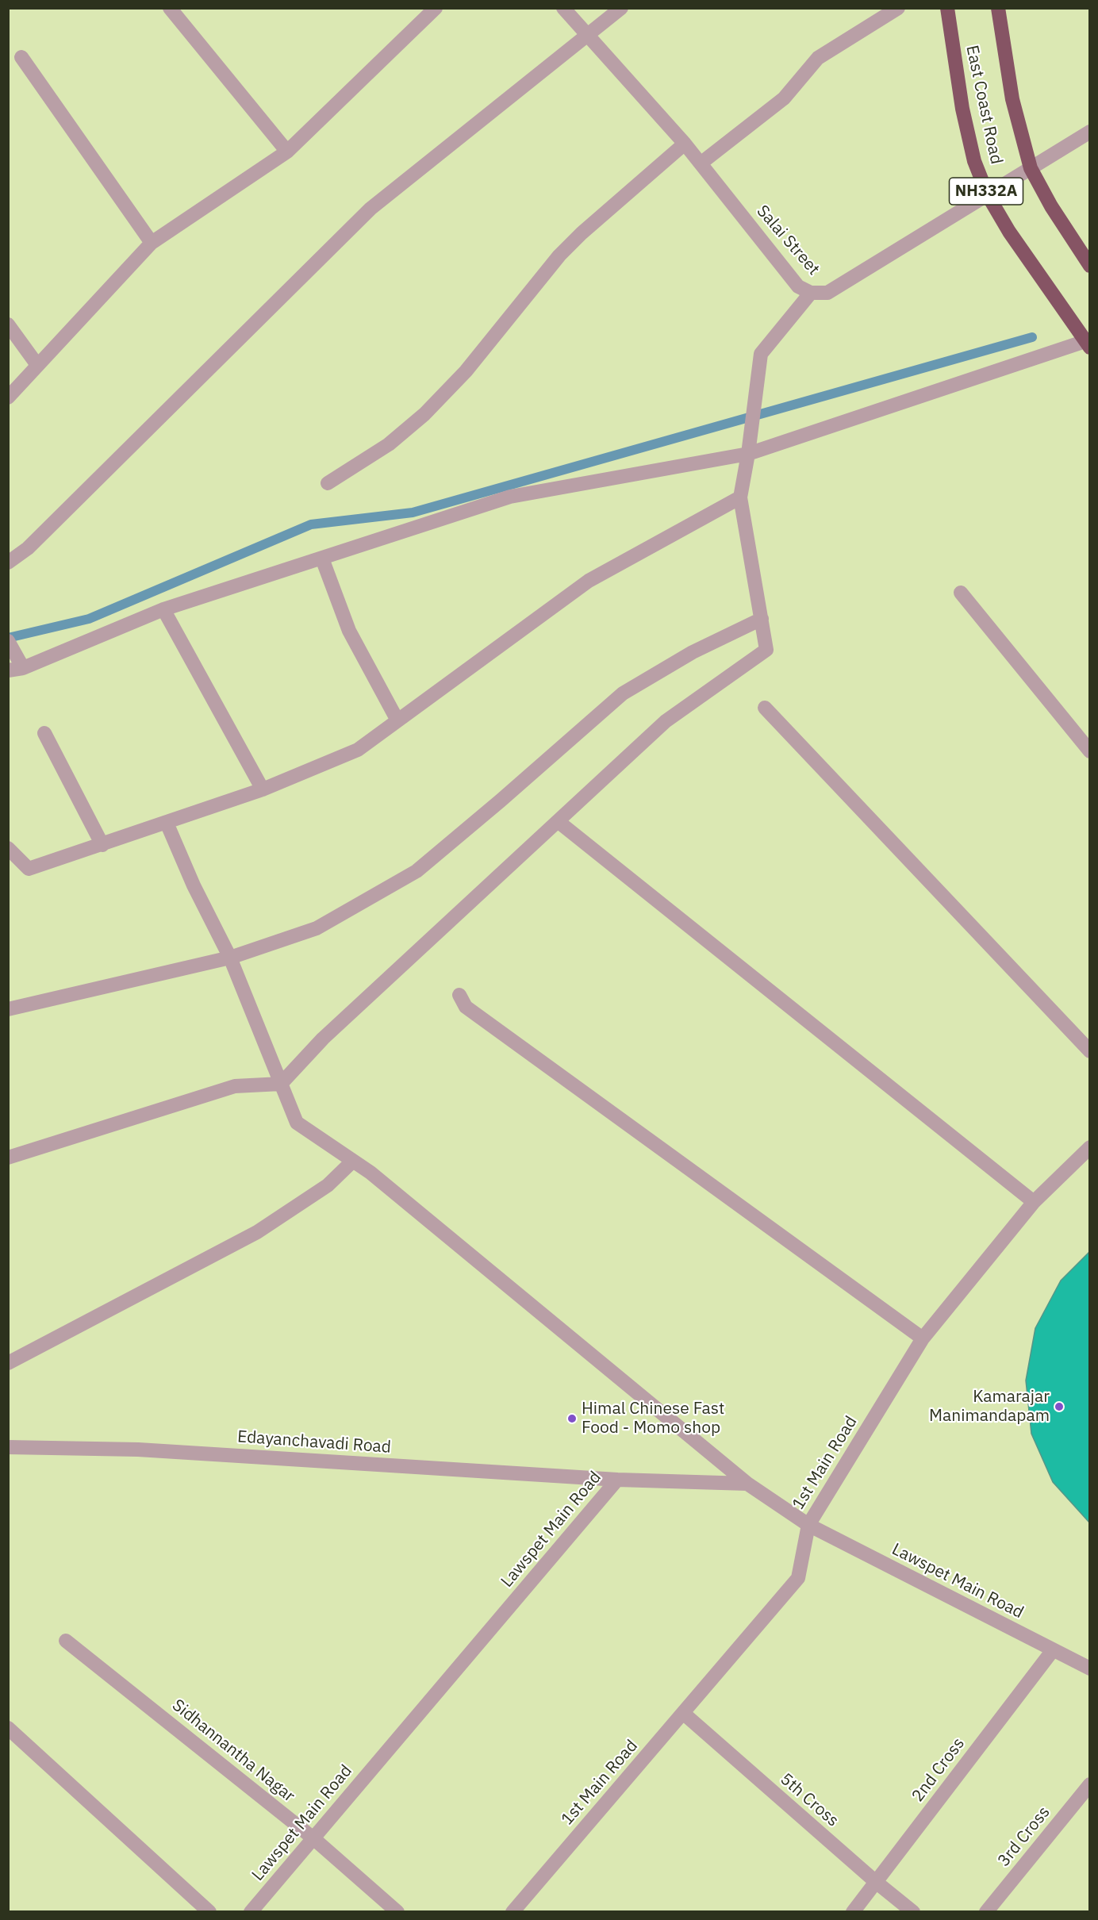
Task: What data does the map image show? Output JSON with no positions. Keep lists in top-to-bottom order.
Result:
{
  "streets": {
    "highway": ["East Coast Road", "NH332A"],
    "street": [
      "Salai Street",
      "Edayanchavadi Road",
      "1st Main Road",
      "Lawspet Main Road",
      "Sidhannantha Nagar",
      "2nd Cross",
      "5th Cross",
      "3rd Cross"
    ]
  },
  "crossings": [
    ["East Coast Road", "Salai Street"],
    ["Edayanchavadi Road", "Lawspet Main Road"],
    ["1st Main Road", "Lawspet Main Road"],
    ["1st Main Road", "5th Cross"],
    ["Lawspet Main Road", "Sidhannantha Nagar"],
    ["Lawspet Main Road", "2nd Cross"],
    ["2nd Cross", "5th Cross"]
  ],
  "places": ["Kamarajar Manimandapam", "Himal Chinese Fast Food - Momo shop"]
}
